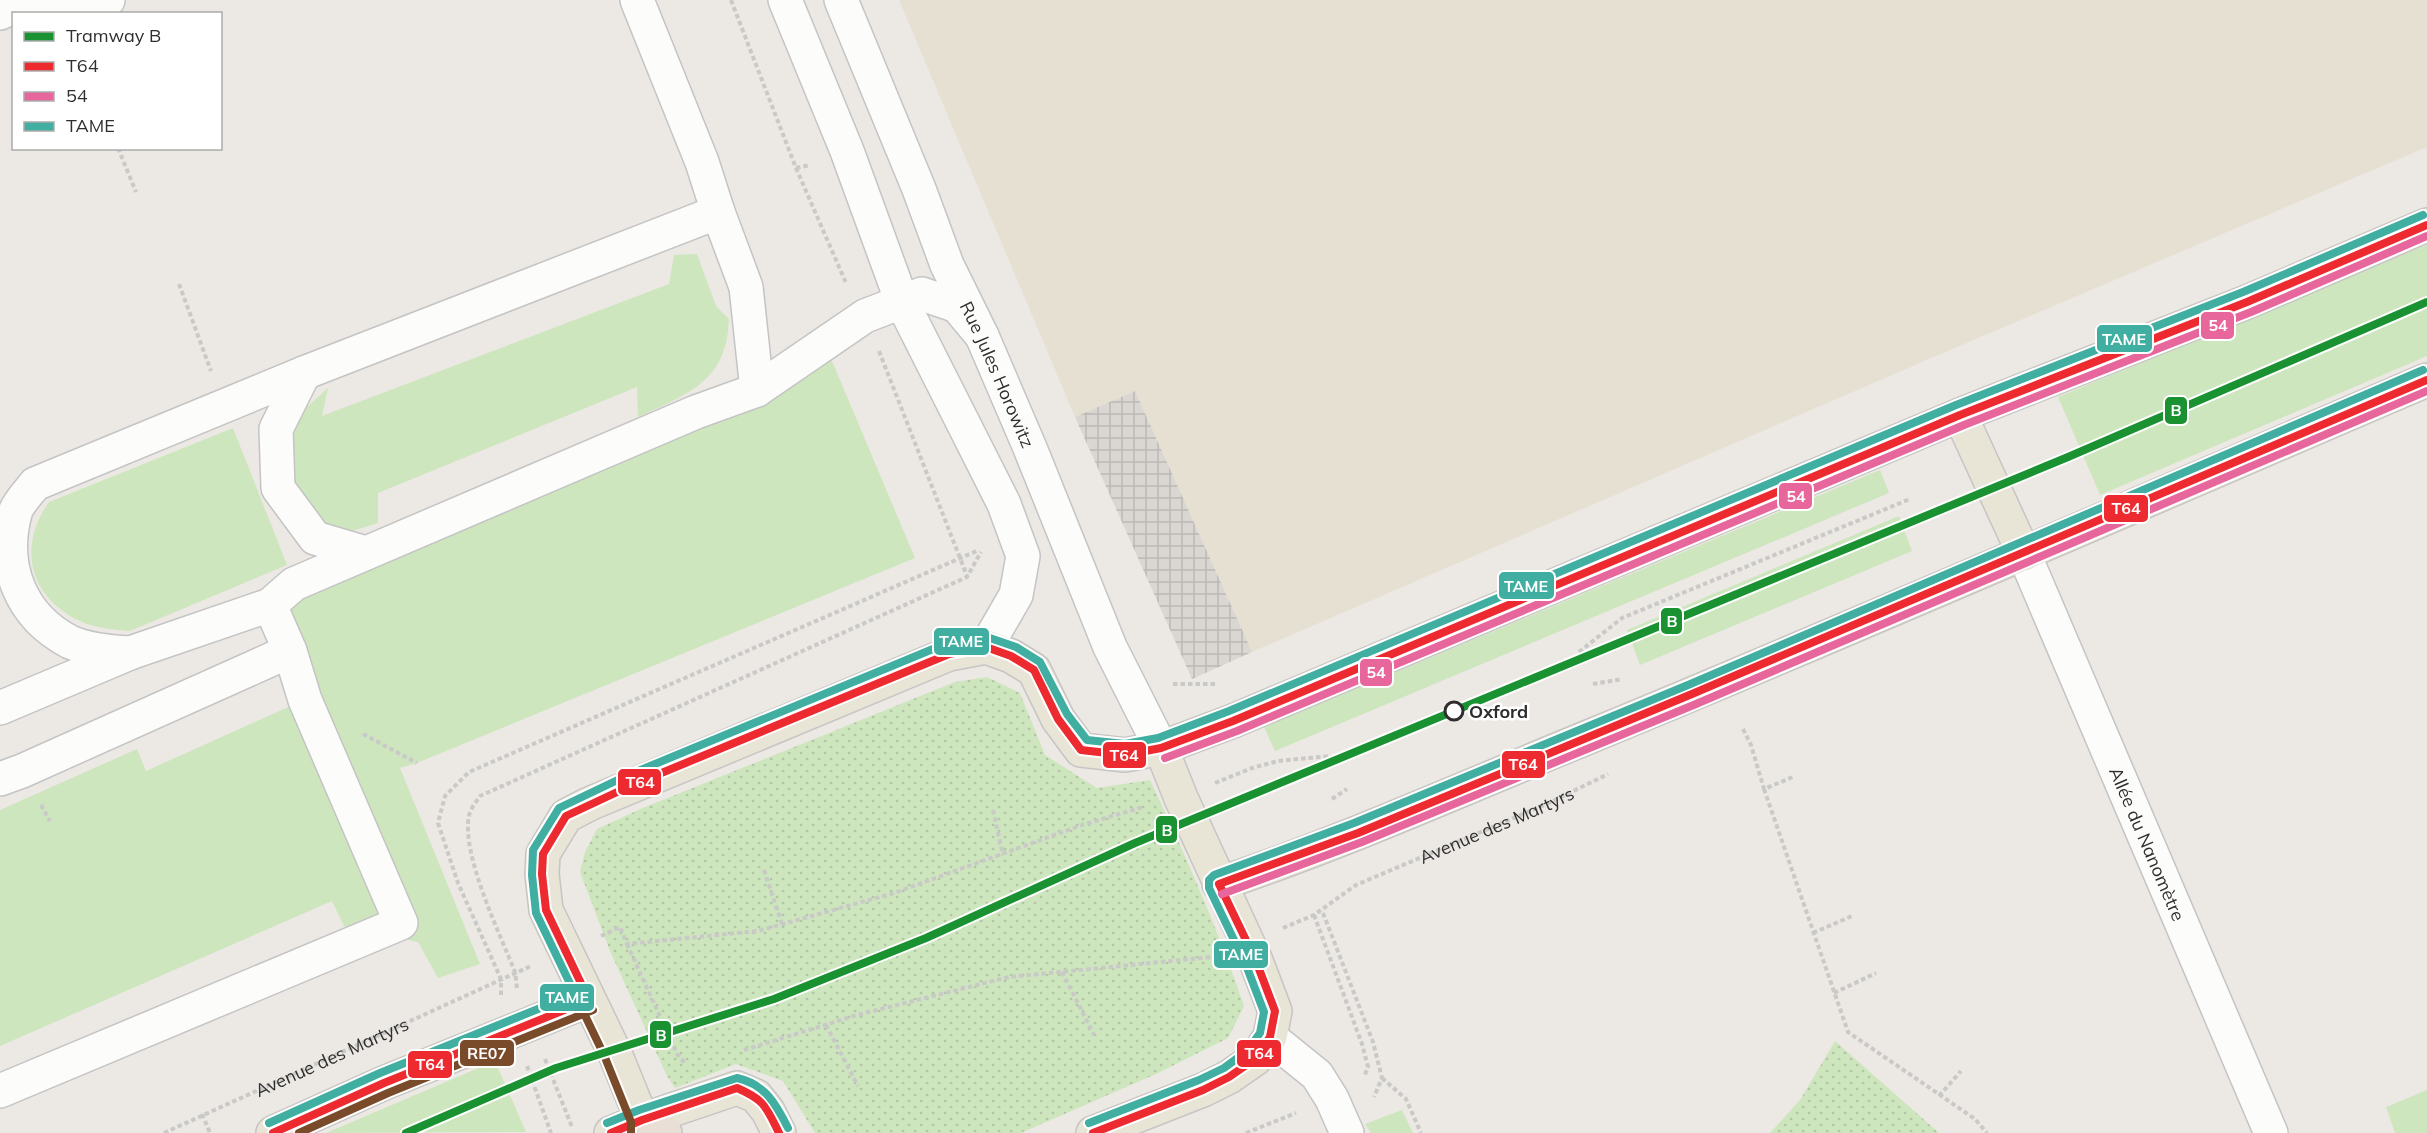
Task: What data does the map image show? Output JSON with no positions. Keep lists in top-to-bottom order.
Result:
{
  "streets": {
    "street": ["Rue Jules Horowitz", "Allée du Nanomètre"],
    "path": ["Avenue des Martyrs"]
  },
  "places": ["Oxford"],
  "lines": [
    "transit line TAME",
    "transit line T64",
    "transit line 54",
    "tram line B",
    "transit line RE07"
  ],
  "legend": [
    "Tramway B",
    "T64",
    "54",
    "TAME"
  ]
}
